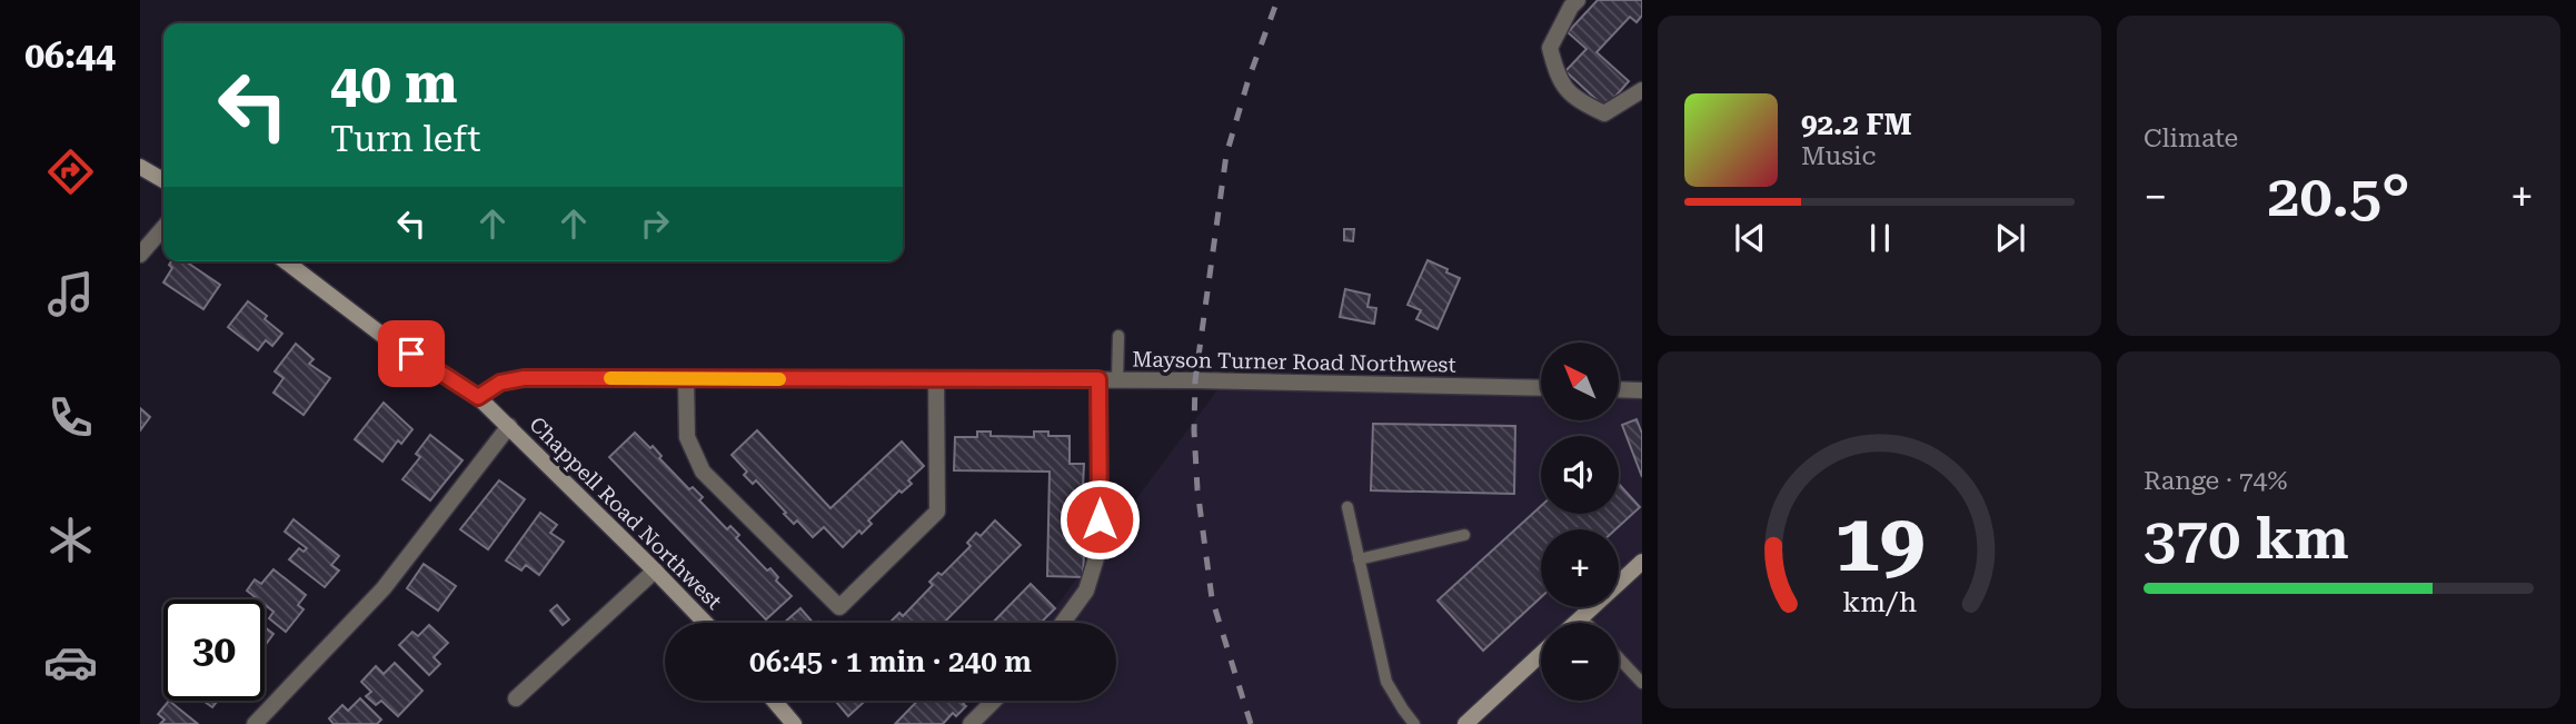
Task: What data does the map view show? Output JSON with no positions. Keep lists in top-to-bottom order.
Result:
{
  "streets": {
    "street": ["Mayson Turner Road Northwest", "Chappell Road Northwest"]
  },
  "crossings": [
    ["Mayson Turner Road Northwest", "Chappell Road Northwest"]
  ],
  "north": "top left",
  "page": {
    "tabs": "06:44",
    "tile": [
      "Climate",
      ["Range · 74%", "370 km"]
    ],
    "turn": ["40 m", "Turn left"],
    "song": ["92.2 FM", "Music"],
    "heat": ["−", "20.5°", "+"],
    "map_buttons": ["+", "−"],
    "limit": "30",
    "trip": "06:45 · 1 min · 240 m",
    "gauge": ["19", "km/h"]
  }
}
